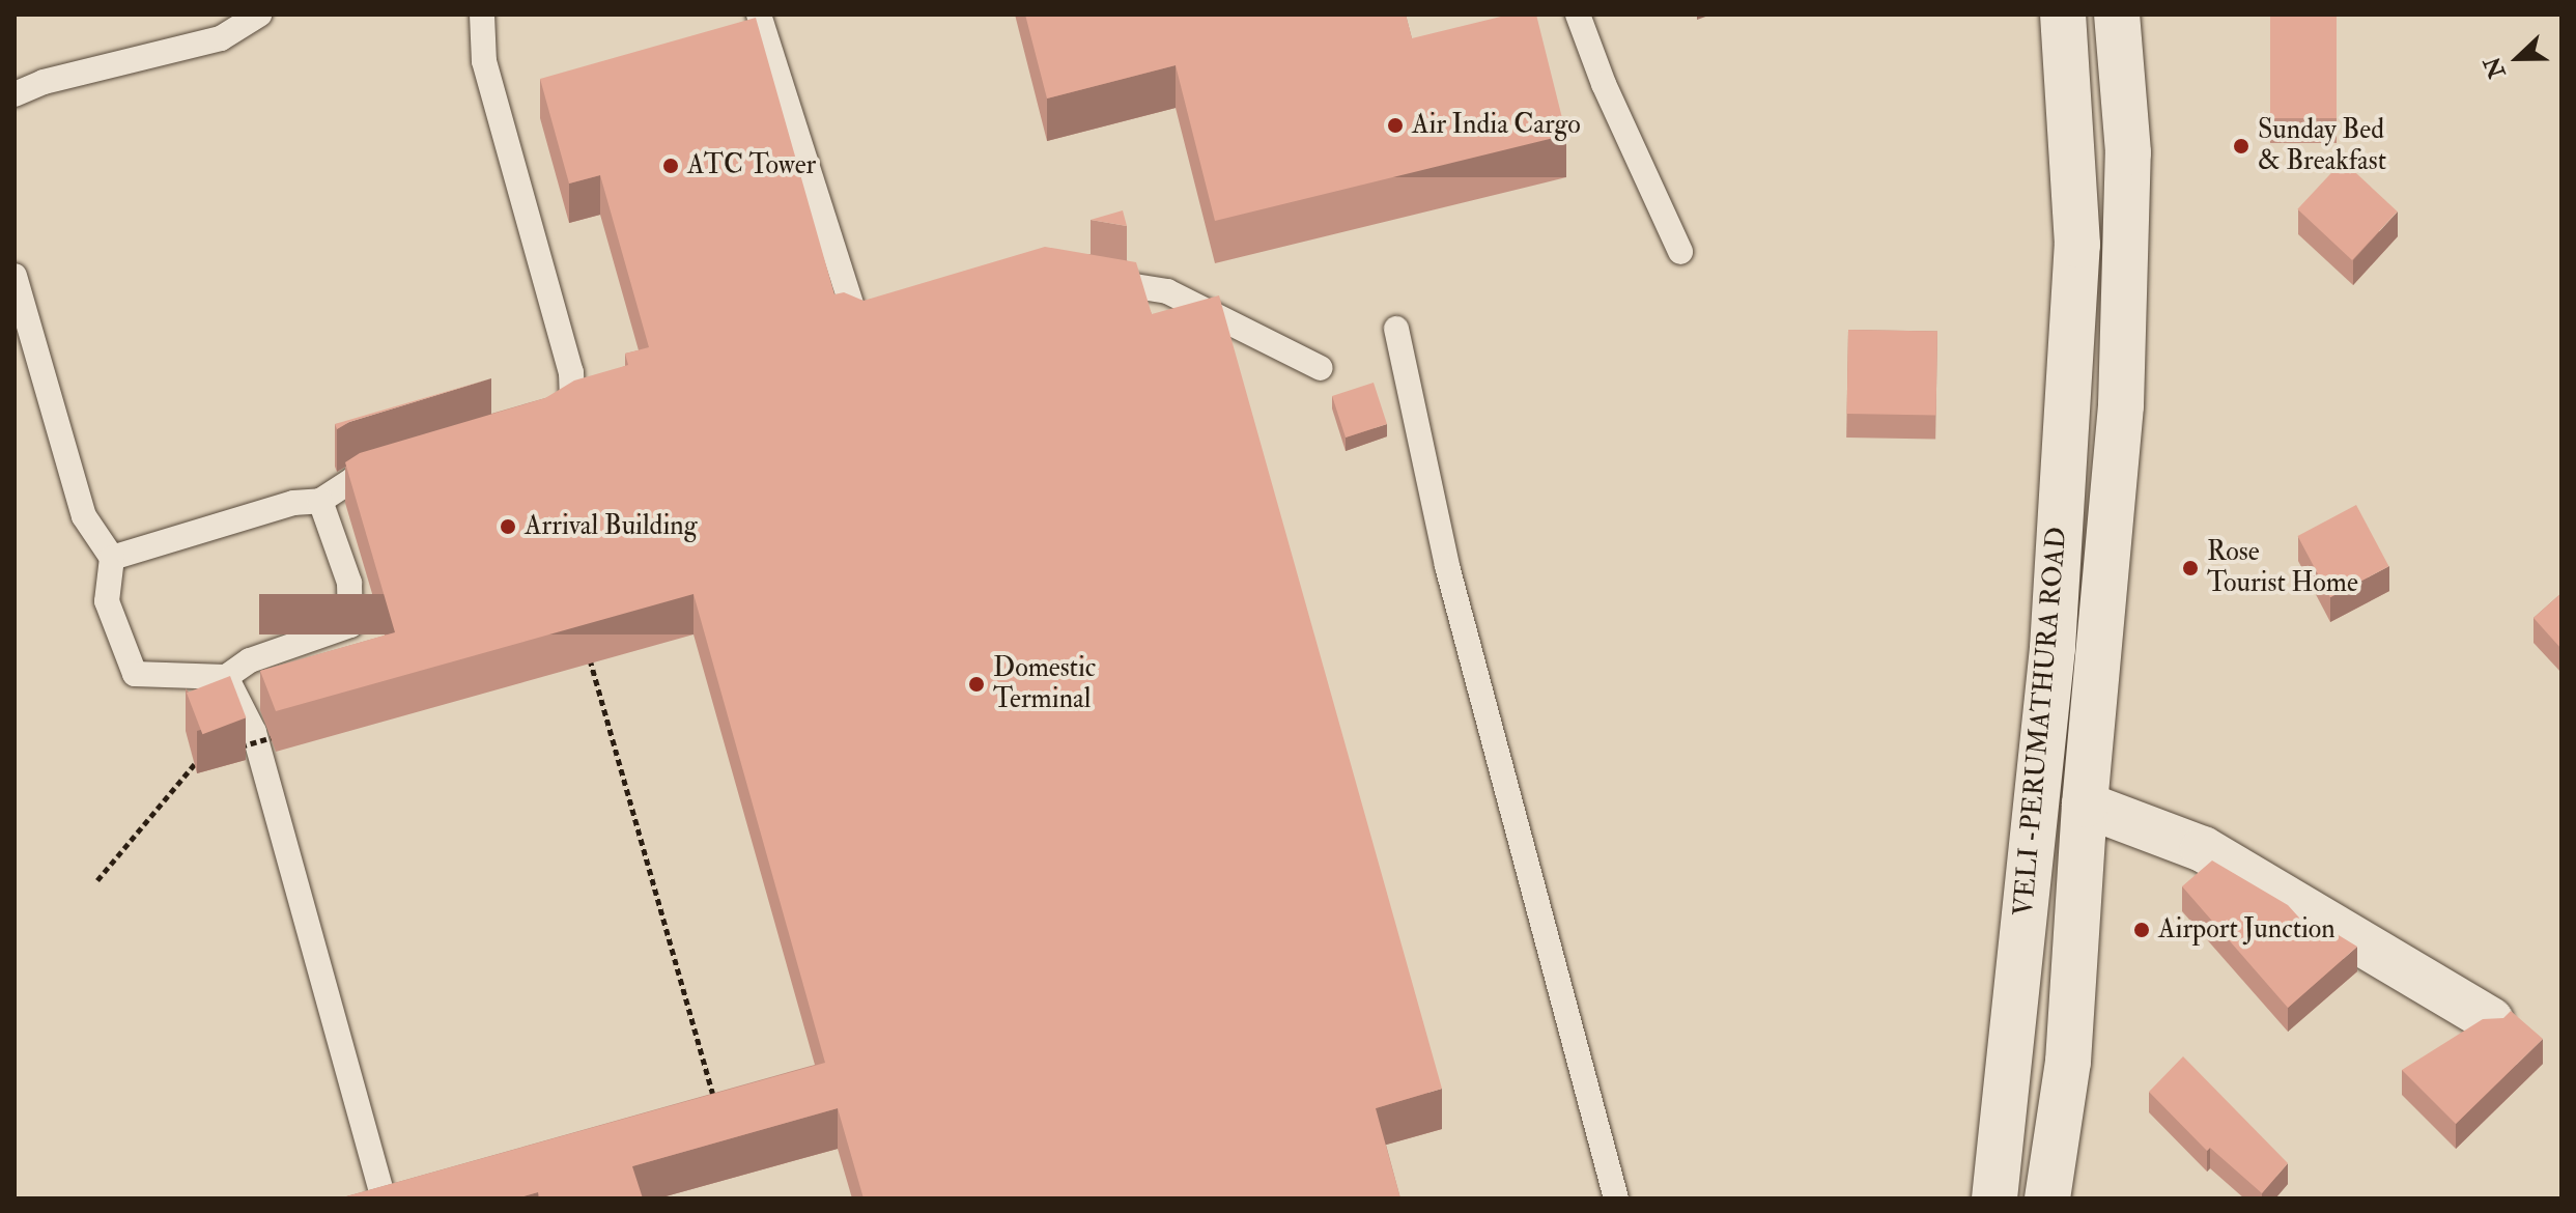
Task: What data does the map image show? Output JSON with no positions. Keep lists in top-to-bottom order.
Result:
{
  "streets": {
    "main road": ["VELI -PERUMATHURA ROAD"]
  },
  "places": [
    "Air India Cargo",
    "Sunday Bed & Breakfast",
    "ATC Tower",
    "Arrival Building",
    "Rose Tourist Home",
    "Domestic Terminal",
    "Airport Junction"
  ],
  "north": "left"
}
